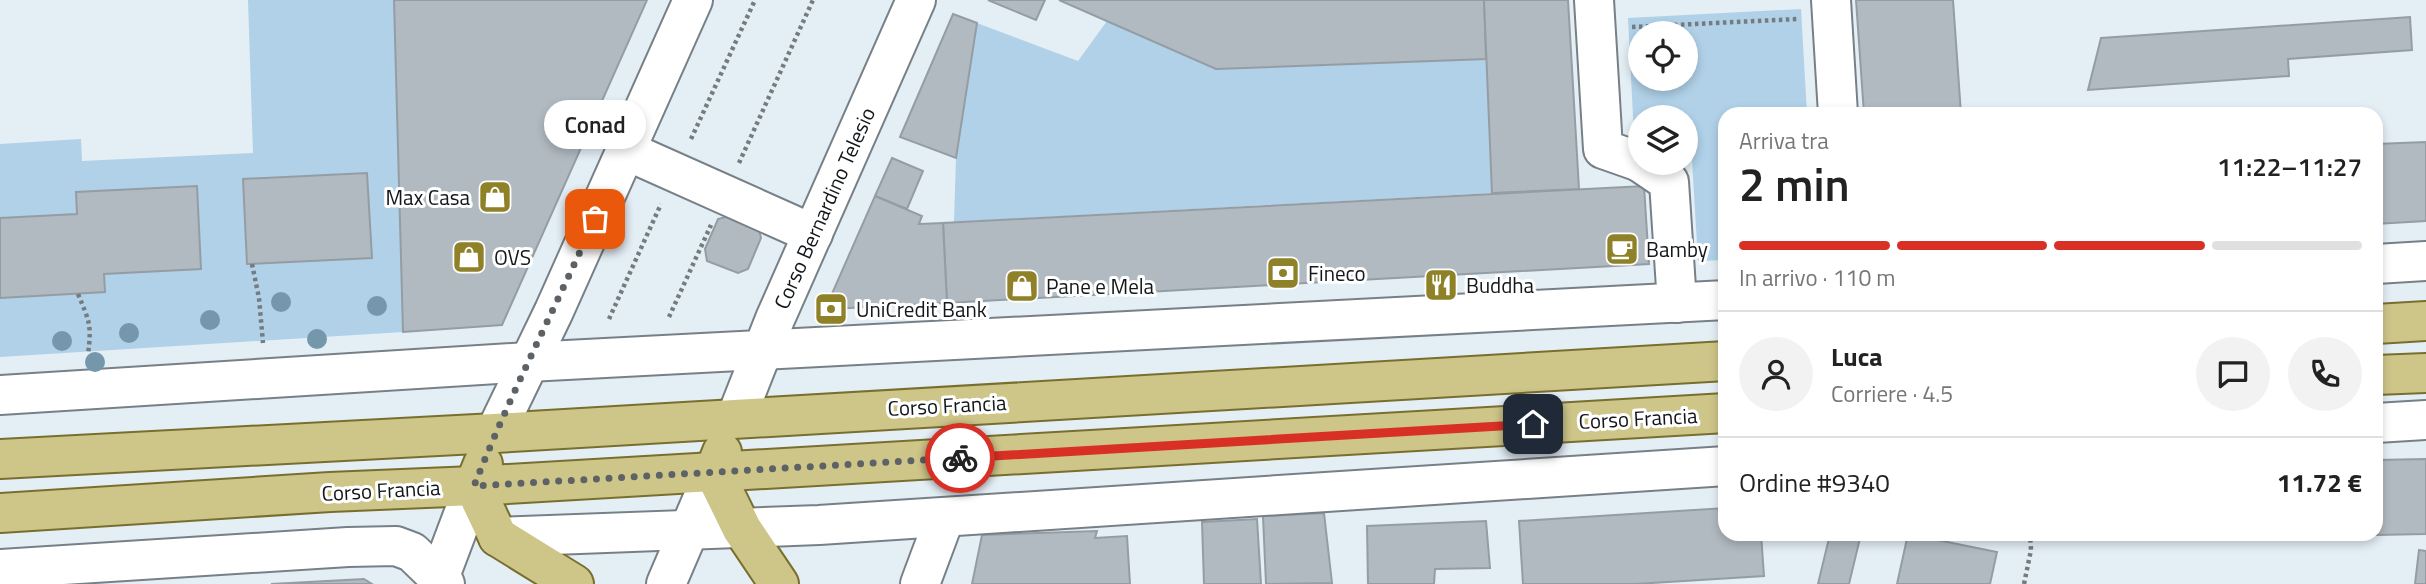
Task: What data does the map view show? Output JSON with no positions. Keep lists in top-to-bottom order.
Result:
{
  "streets": {
    "main road": ["Corso Francia"],
    "street": ["Corso Bernardino Telesio"]
  },
  "crossings": [
    ["Corso Bernardino Telesio", "Corso Francia"]
  ],
  "places": {
    "shop": ["Max Casa", "OVS", "Pane e Mela"],
    "other": ["Conad"],
    "cafe": ["Bamby"],
    "bank": ["Fineco", "UniCredit Bank"],
    "restaurant": ["Buddha"]
  },
  "page": {
    "bubble": "Conad",
    "heading": ["2 min", "Arriva tra", "11:22–11:27"],
    "panel": [
      "Luca",
      "Corriere · 4.5",
      "Ordine #9340",
      "11.72 €"
    ],
    "bar": "In arrivo · 110 m"
  }
}
